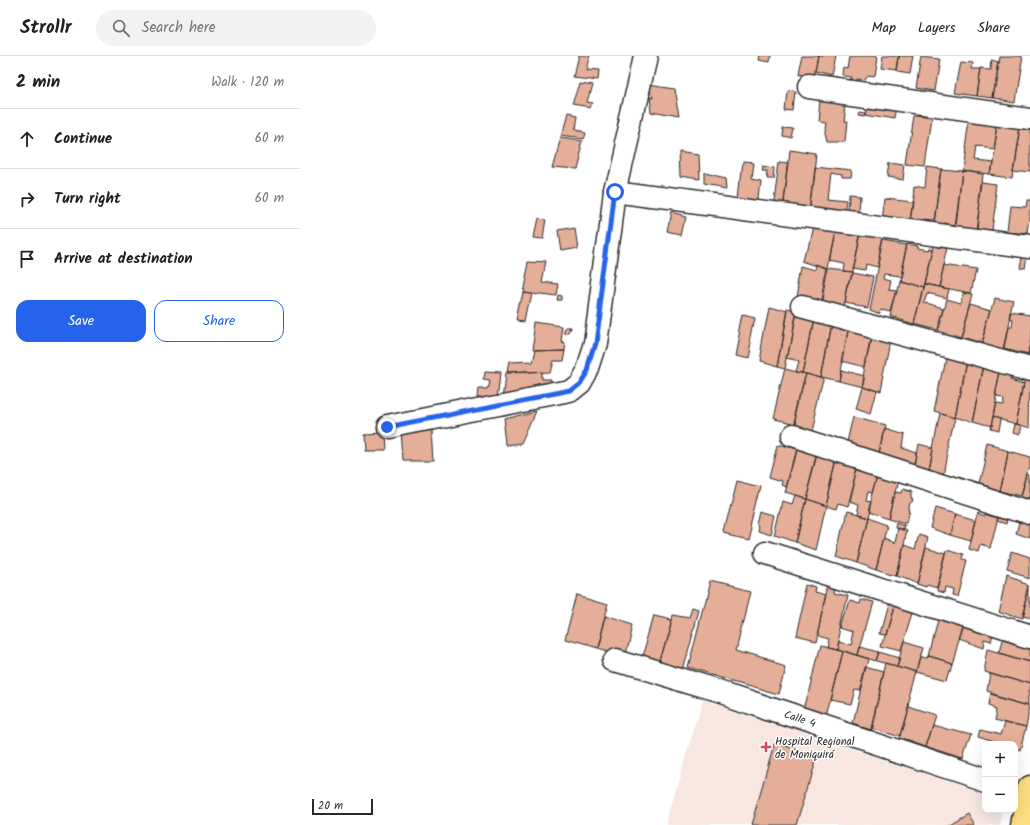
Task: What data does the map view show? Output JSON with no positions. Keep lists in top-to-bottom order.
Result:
{
  "streets": {
    "street": ["Calle 4"]
  },
  "places": {
    "health": ["Hospital Regional de Moniquirá"]
  },
  "scale_bar": "20 m",
  "page": {
    "header": "Strollr",
    "search": "Search here",
    "nav": ["Map", "Layers", "Share"],
    "heading": ["2 min", "Walk · 120 m"],
    "list": [
      ["Continue", "60 m"],
      ["Turn right", "60 m"],
      "Arrive at destination"
    ],
    "buttons": ["Save", "Share"],
    "map_buttons": ["+", "−"],
    "scale": "20 m"
  }
}
